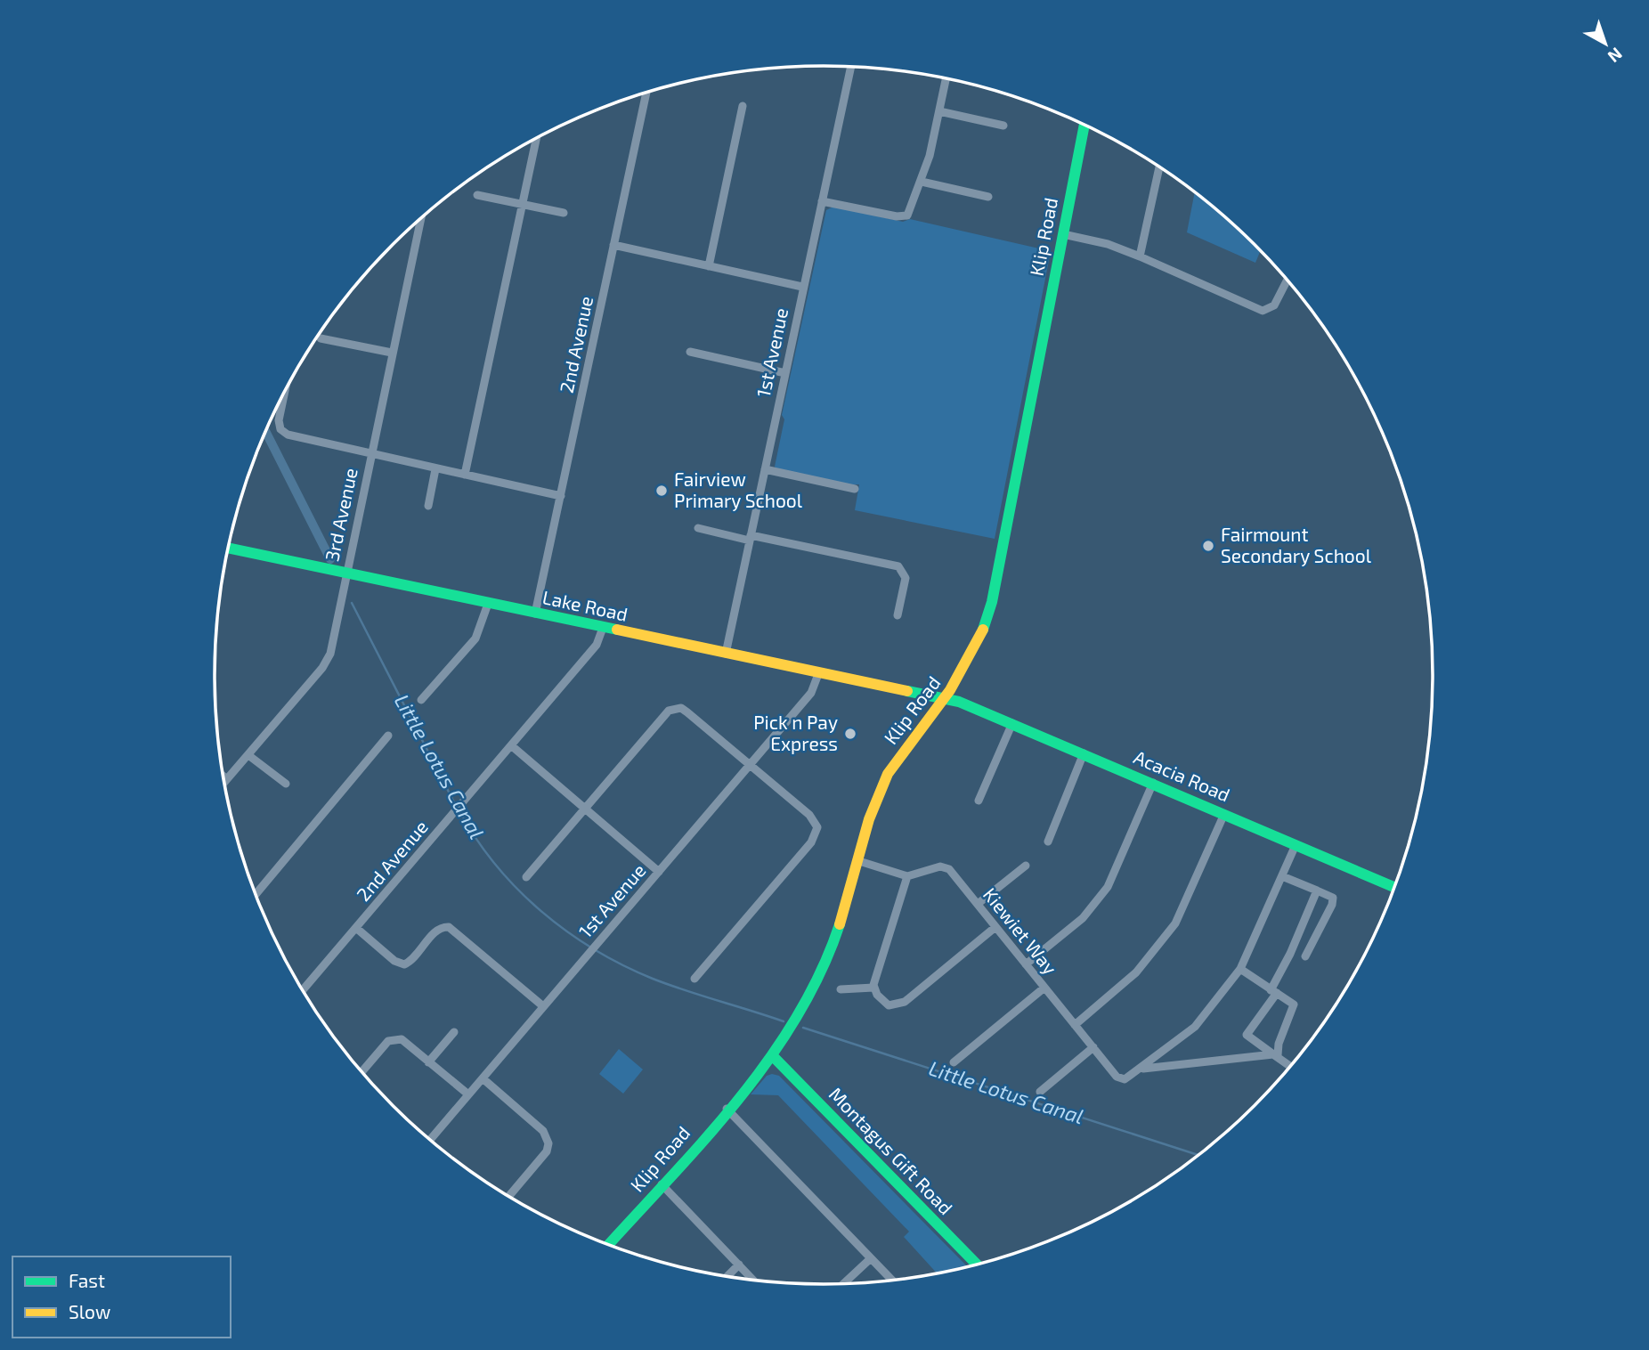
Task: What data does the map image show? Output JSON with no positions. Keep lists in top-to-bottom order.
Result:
{
  "streets": {
    "street": [
      "Klip Road",
      "2nd Avenue",
      "1st Avenue",
      "3rd Avenue",
      "Lake Road",
      "Acacia Road",
      "Kiewiet Way",
      "Montagus Gift Road"
    ]
  },
  "crossings": [
    ["Klip Road", "Lake Road"],
    ["Klip Road", "Acacia Road"],
    ["Klip Road", "Montagus Gift Road"],
    ["2nd Avenue", "Lake Road"],
    ["1st Avenue", "Lake Road"],
    ["3rd Avenue", "Lake Road"],
    ["Lake Road", "Acacia Road"]
  ],
  "water": ["Little Lotus Canal"],
  "places": ["Fairview Primary School", "Fairmount Secondary School", "Pick n Pay Express"],
  "legend": ["Fast", "Slow"],
  "north": "bottom right"
}
